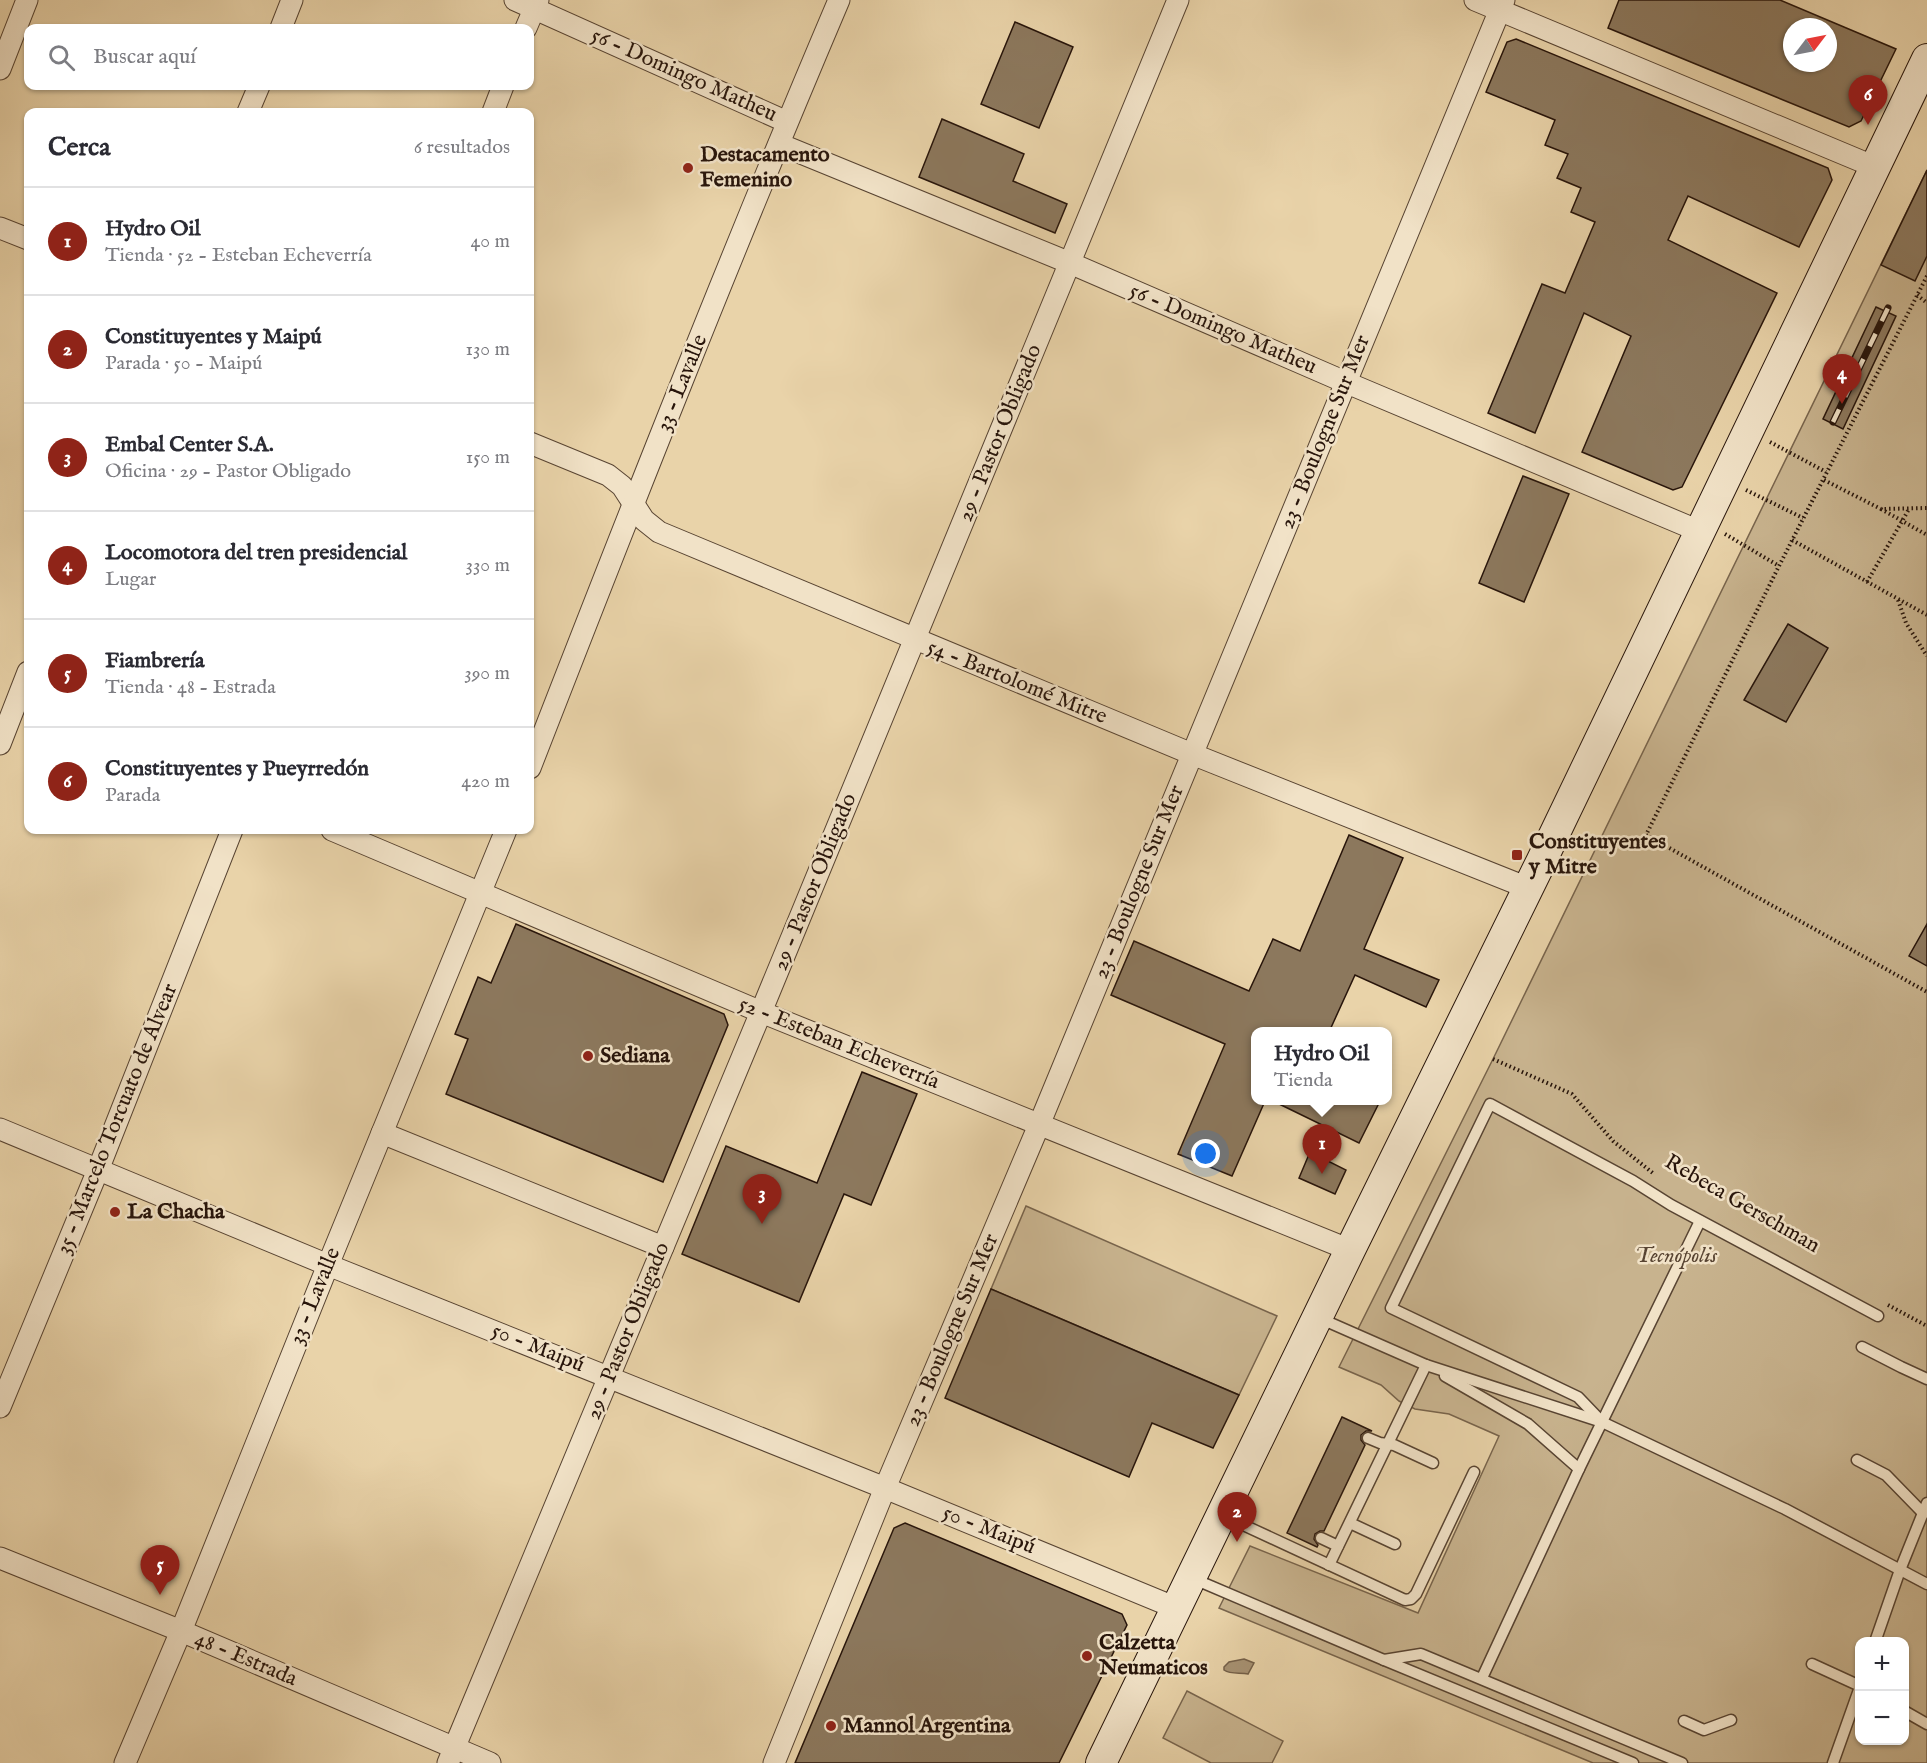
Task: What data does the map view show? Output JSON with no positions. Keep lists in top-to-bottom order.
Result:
{
  "streets": {
    "street": [
      "56 - Domingo Matheu",
      "33 - Lavalle",
      "23 - Boulogne Sur Mer",
      "29 - Pastor Obligado",
      "54 - Bartolomé Mitre",
      "52 - Esteban Echeverría",
      "35 - Marcelo Torcuato de Alvear",
      "50 - Maipú",
      "48 - Estrada"
    ],
    "path": ["Rebeca Gerschman"]
  },
  "crossings": [
    ["56 - Domingo Matheu", "33 - Lavalle"],
    ["56 - Domingo Matheu", "23 - Boulogne Sur Mer"],
    ["56 - Domingo Matheu", "29 - Pastor Obligado"],
    ["33 - Lavalle", "54 - Bartolomé Mitre"],
    ["33 - Lavalle", "52 - Esteban Echeverría"],
    ["33 - Lavalle", "50 - Maipú"],
    ["33 - Lavalle", "48 - Estrada"],
    ["23 - Boulogne Sur Mer", "54 - Bartolomé Mitre"],
    ["23 - Boulogne Sur Mer", "52 - Esteban Echeverría"],
    ["23 - Boulogne Sur Mer", "50 - Maipú"],
    ["29 - Pastor Obligado", "54 - Bartolomé Mitre"],
    ["29 - Pastor Obligado", "52 - Esteban Echeverría"],
    ["29 - Pastor Obligado", "50 - Maipú"],
    ["29 - Pastor Obligado", "48 - Estrada"],
    ["35 - Marcelo Torcuato de Alvear", "50 - Maipú"]
  ],
  "parks": ["Tecnópolis"],
  "places": {
    "other": [
      "Destacamento Femenino",
      "Sediana",
      "La Chacha",
      "Calzetta Neumaticos",
      "Mannol Argentina"
    ],
    "transit": ["Constituyentes y Mitre"]
  },
  "north": "top right",
  "page": {
    "search": "Buscar aquí",
    "pins": [
      "6",
      "4",
      "1",
      "3",
      "2",
      "5"
    ],
    "heading": ["Cerca", "6 resultados"],
    "list": [
      {
        "mark": "1",
        "name": "Hydro Oil",
        "note": "Tienda · 52 - Esteban Echeverría",
        "value": "40 m"
      },
      {
        "mark": "2",
        "name": "Constituyentes y Maipú",
        "note": "Parada · 50 - Maipú",
        "value": "130 m"
      },
      {
        "mark": "3",
        "name": "Embal Center S.A.",
        "note": "Oficina · 29 - Pastor Obligado",
        "value": "150 m"
      },
      {
        "mark": "4",
        "name": "Locomotora del tren presidencial",
        "note": "Lugar",
        "value": "330 m"
      },
      {
        "mark": "5",
        "name": "Fiambrería",
        "note": "Tienda · 48 - Estrada",
        "value": "390 m"
      },
      {
        "mark": "6",
        "name": "Constituyentes y Pueyrredón",
        "note": "Parada",
        "value": "420 m"
      }
    ],
    "popup": ["Hydro Oil", "Tienda"],
    "map_buttons": ["+", "−"]
  }
}
